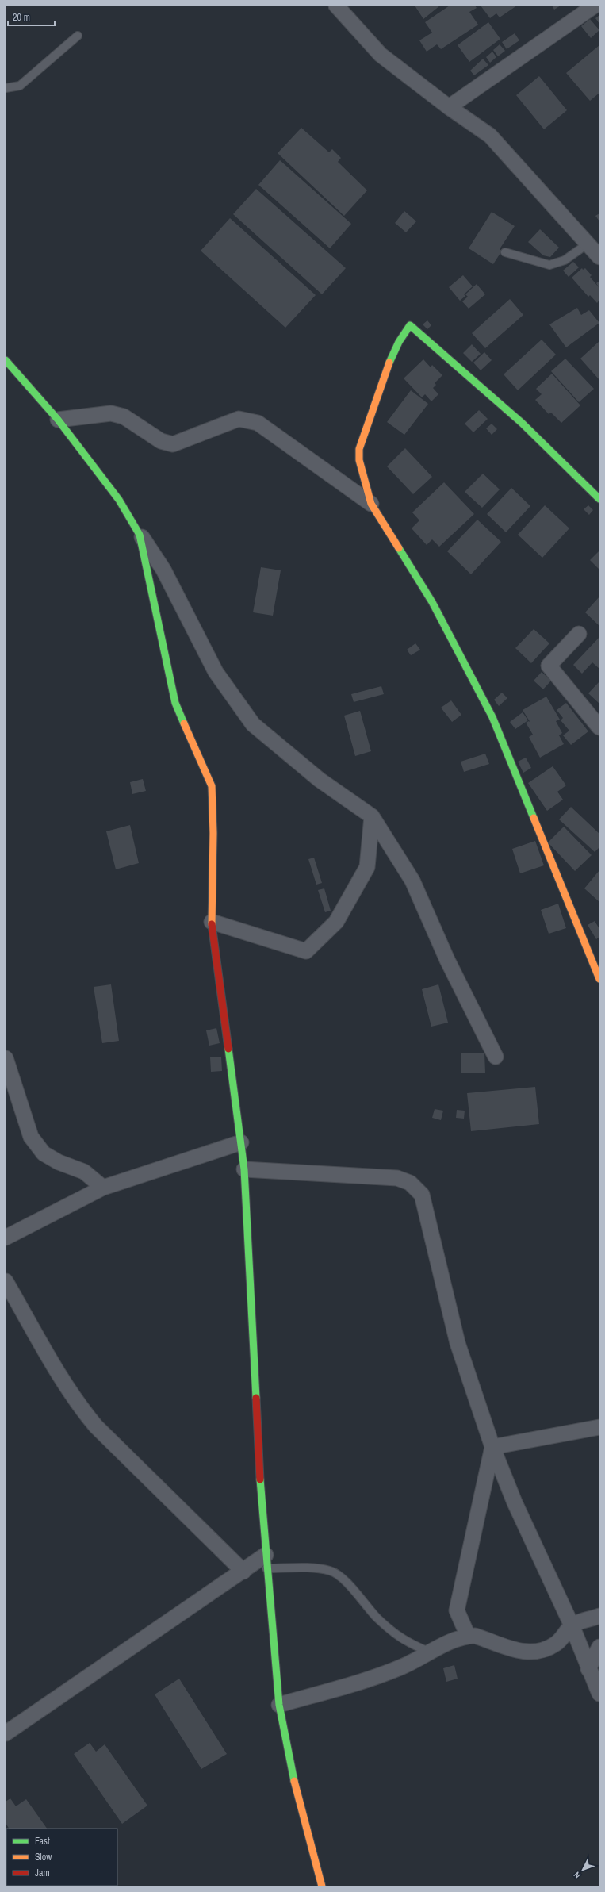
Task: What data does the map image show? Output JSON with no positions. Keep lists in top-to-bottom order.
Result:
{
  "legend": ["Fast", "Slow", "Jam"],
  "scale_bar": "20 m",
  "north": "bottom left"
}
